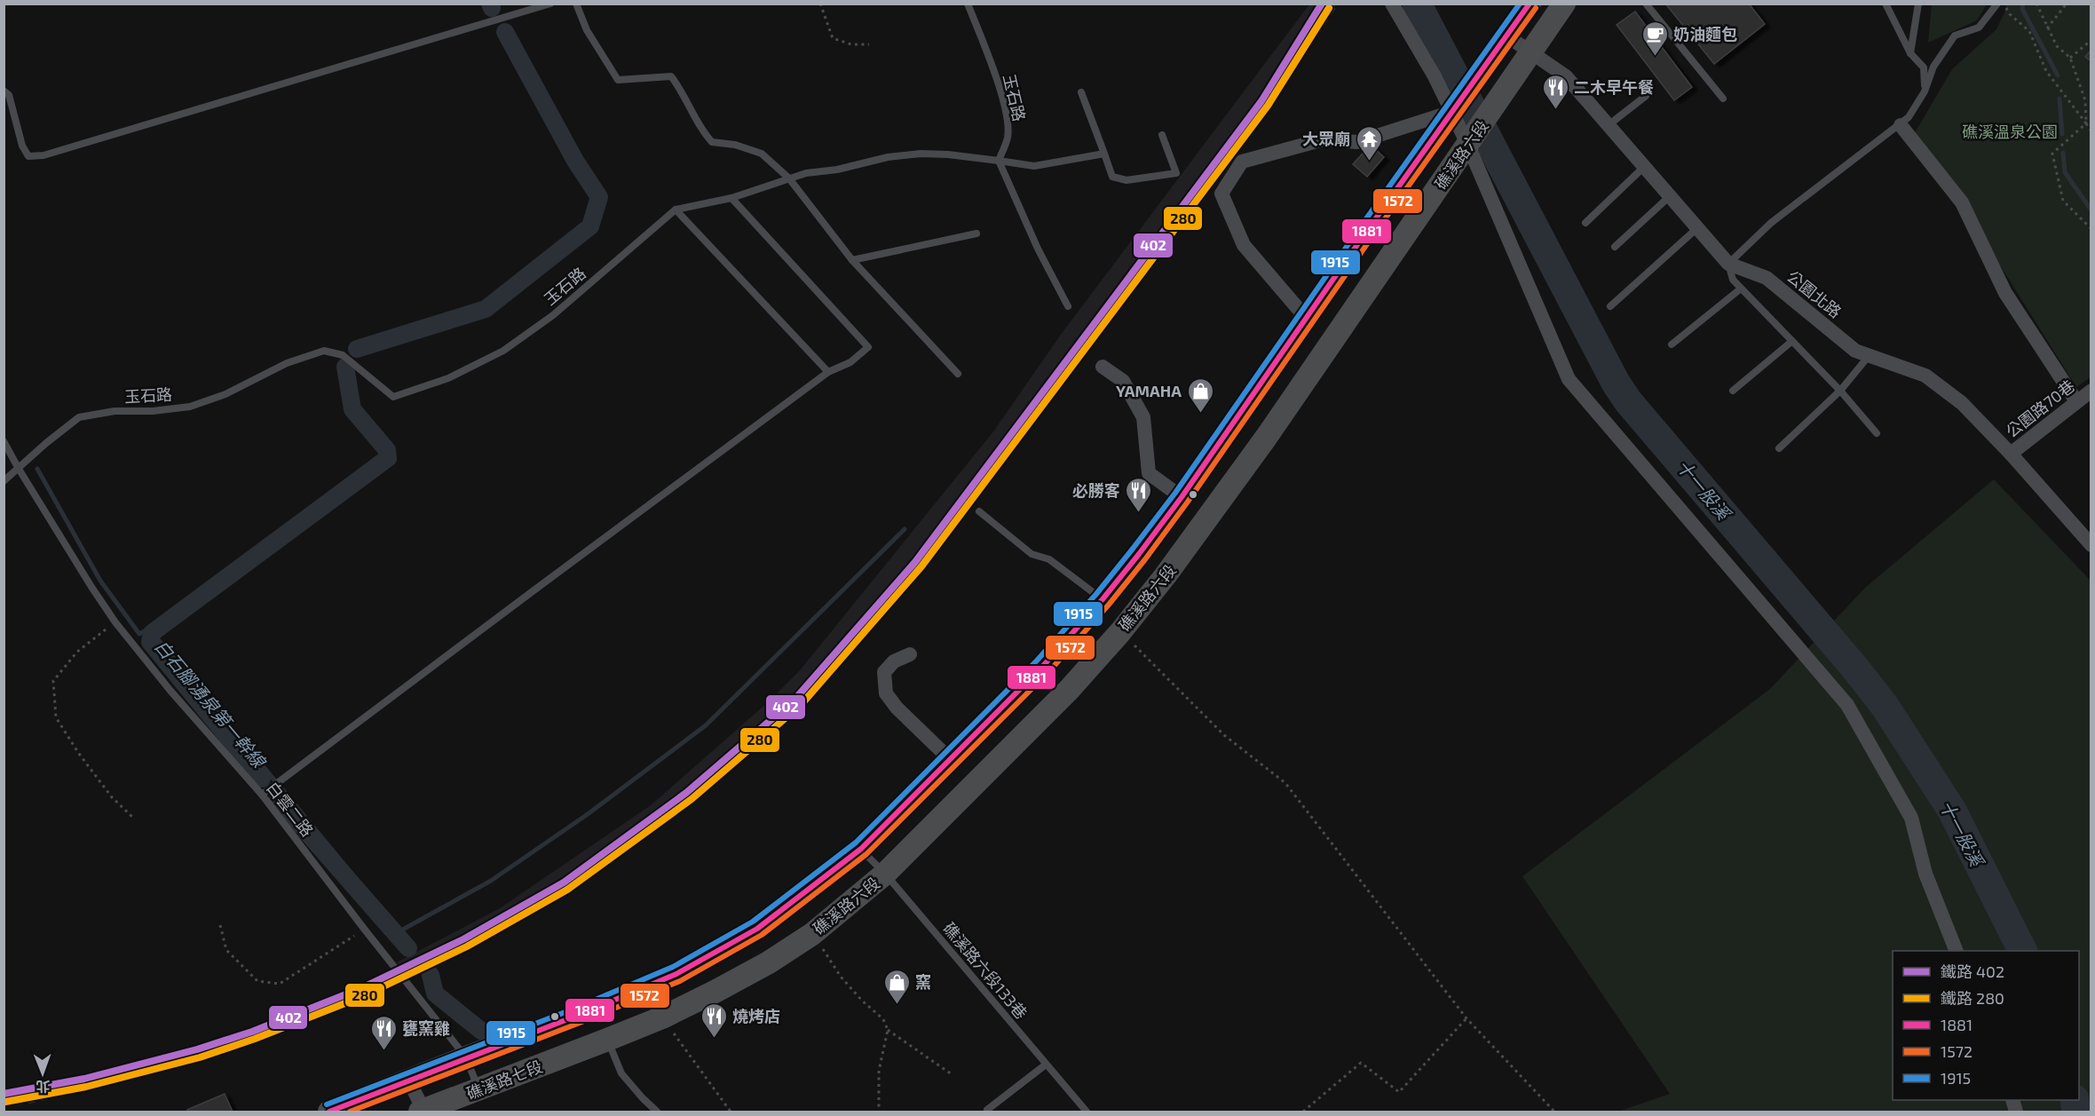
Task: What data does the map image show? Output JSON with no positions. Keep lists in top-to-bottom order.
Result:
{
  "streets": {
    "main road": ["礁溪路六段", "礁溪路七段"],
    "street": ["公園北路", "公園路70巷"],
    "lane": ["玉石路", "白雲二路", "礁溪路六段133巷"]
  },
  "crossings": [
    ["玉石路", "白雲二路"],
    ["礁溪路六段", "公園北路"],
    ["礁溪路六段", "白雲二路"],
    ["礁溪路六段", "礁溪路六段133巷"],
    ["礁溪路六段", "礁溪路七段"],
    ["公園北路", "公園路70巷"],
    ["白雲二路", "礁溪路七段"]
  ],
  "water": ["十一股溪", "白石腳湧泉第一幹線"],
  "parks": ["礁溪溫泉公園"],
  "places": {
    "cafe": ["奶油麵包"],
    "restaurant": [
      "二木早午餐",
      "必勝客",
      "燒烤店",
      "甕窯雞"
    ],
    "temple": ["大眾廟"],
    "shop": ["YAMAHA", "窯"]
  },
  "lines": [
    "rail line 402",
    "transit line 1881",
    "transit line 1915",
    "rail line 280",
    "transit line 1572"
  ],
  "legend": [
    "鐵路 402",
    "鐵路 280",
    "1881",
    "1572",
    "1915"
  ],
  "north": "bottom"
}
